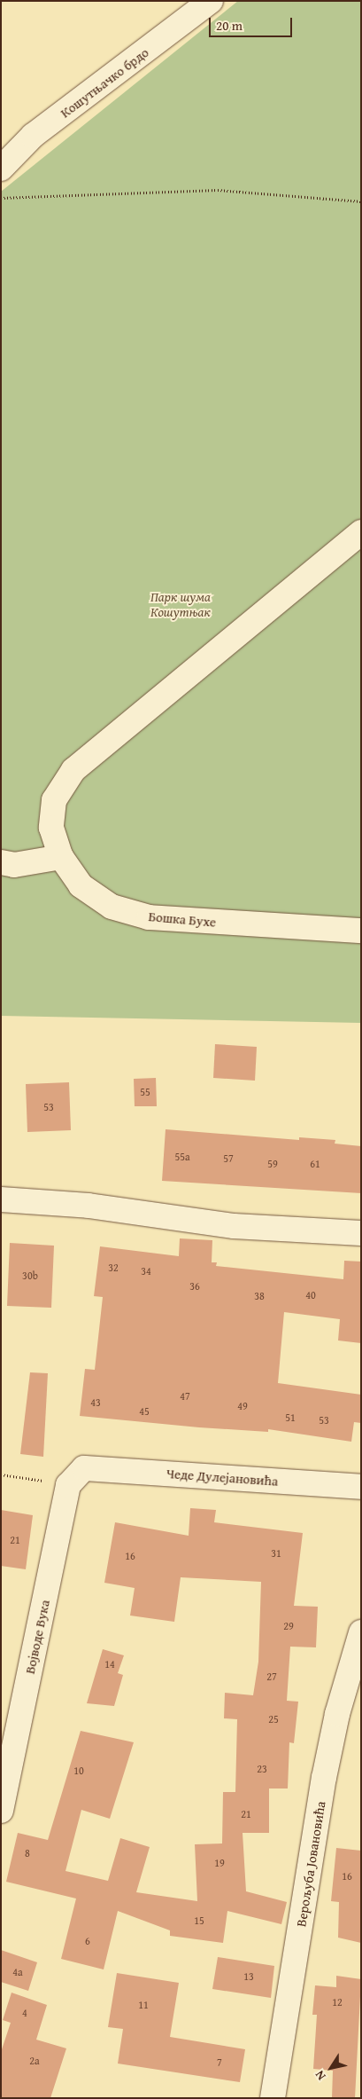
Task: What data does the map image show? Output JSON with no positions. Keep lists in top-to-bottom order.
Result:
{
  "streets": {
    "street": [
      "Кошутњачко брдо",
      "Бошка Бухе",
      "Чеде Дулејановића",
      "Војводе Вука",
      "Верољуба Јовановића"
    ]
  },
  "crossings": [
    ["Чеде Дулејановића", "Војводе Вука"]
  ],
  "parks": ["Парк шума Кошутњак"],
  "house_numbers": [
    "55",
    "53",
    "55a",
    "57",
    "59",
    "61",
    "32",
    "34",
    "30b",
    "36",
    "40",
    "38",
    "47",
    "43",
    "49",
    "45",
    "51",
    "53",
    "21",
    "31",
    "16",
    "29",
    "14",
    "27",
    "25",
    "23",
    "10",
    "21",
    "8",
    "19",
    "16",
    "15",
    "6",
    "4a",
    "13",
    "12",
    "11",
    "4",
    "2a",
    "7"
  ],
  "scale_bar": "20 m",
  "north": "bottom left"
}
